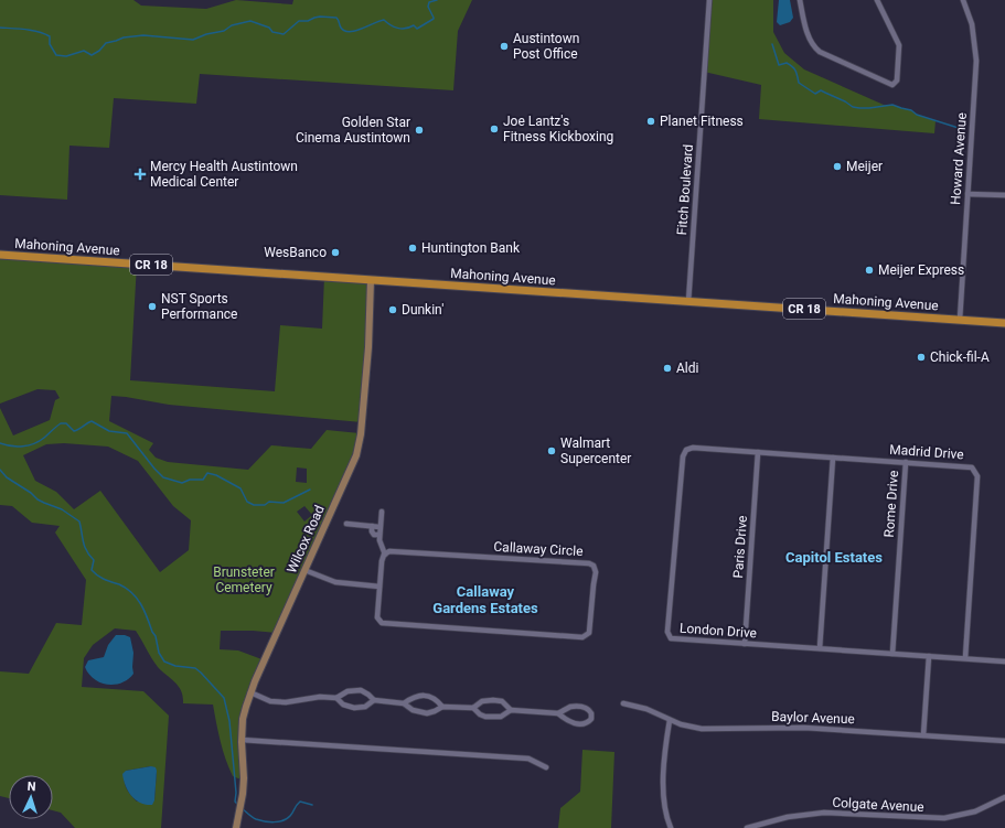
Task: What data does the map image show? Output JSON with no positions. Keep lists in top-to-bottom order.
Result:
{
  "streets": {
    "main road": ["Mahoning Avenue", "CR 18"],
    "street": [
      "Howard Avenue",
      "Fitch Boulevard",
      "Madrid Drive",
      "Rome Drive",
      "Wilcox Road",
      "Paris Drive",
      "Callaway Circle",
      "London Drive",
      "Baylor Avenue",
      "Colgate Avenue"
    ]
  },
  "crossings": [
    ["Howard Avenue", "Mahoning Avenue"],
    ["Fitch Boulevard", "Mahoning Avenue"],
    ["Mahoning Avenue", "Wilcox Road"],
    ["Madrid Drive", "Rome Drive"],
    ["Madrid Drive", "Paris Drive"],
    ["Madrid Drive", "London Drive"],
    ["Rome Drive", "London Drive"],
    ["Paris Drive", "London Drive"]
  ],
  "districts": ["Capitol Estates", "Callaway Gardens Estates"],
  "parks": ["Brunsteter Cemetery"],
  "places": {
    "other": [
      "Austintown Post Office",
      "Planet Fitness",
      "Joe Lantz's Fitness Kickboxing",
      "Golden Star Cinema Austintown",
      "Meijer",
      "Huntington Bank",
      "WesBanco",
      "Meijer Express",
      "NST Sports Performance",
      "Dunkin'",
      "Chick-fil-A",
      "Aldi",
      "Walmart Supercenter"
    ],
    "health": ["Mercy Health Austintown Medical Center"]
  },
  "north": "top"
}
